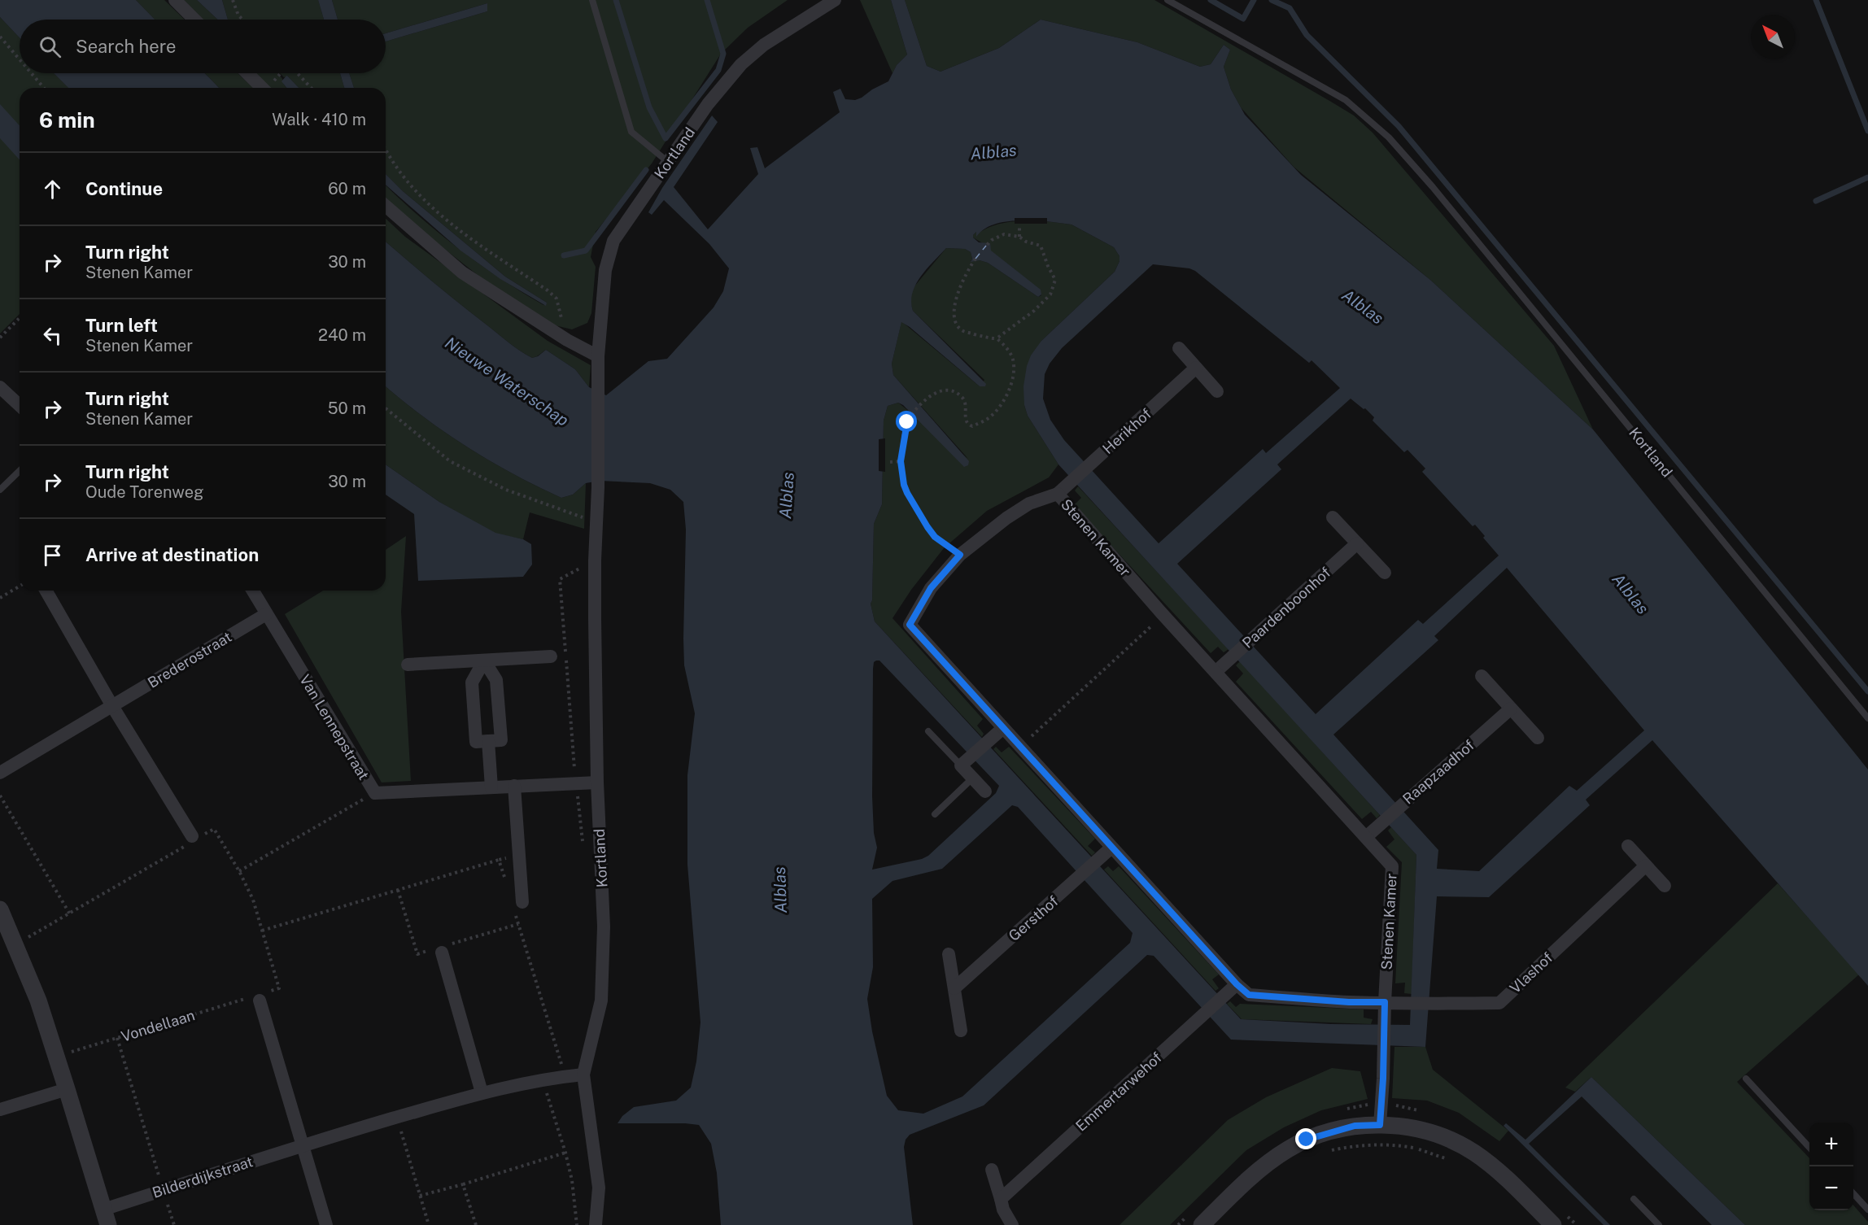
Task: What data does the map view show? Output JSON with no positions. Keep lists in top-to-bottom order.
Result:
{
  "streets": {
    "street": [
      "Kortland",
      "Herikhof",
      "Stenen Kamer",
      "Paardenboonhof",
      "Brederostraat",
      "Van Lennepstraat",
      "Raapzaadhof",
      "Gersthof",
      "Vlashof",
      "Emmertarwehof",
      "Bilderdijkstraat"
    ],
    "path": ["Vondellaan"]
  },
  "crossings": [
    ["Kortland", "Van Lennepstraat"],
    ["Kortland", "Bilderdijkstraat"],
    ["Herikhof", "Stenen Kamer"],
    ["Stenen Kamer", "Paardenboonhof"],
    ["Stenen Kamer", "Raapzaadhof"],
    ["Stenen Kamer", "Gersthof"],
    ["Stenen Kamer", "Vlashof"],
    ["Stenen Kamer", "Emmertarwehof"],
    ["Brederostraat", "Van Lennepstraat"]
  ],
  "water": ["Alblas", "Nieuwe Waterschap"],
  "north": "top left",
  "page": {
    "search": "Search here",
    "heading": ["6 min", "Walk · 410 m"],
    "list": [
      ["Continue", "60 m"],
      ["Turn right", "Stenen Kamer", "30 m"],
      ["Turn left", "Stenen Kamer", "240 m"],
      ["Turn right", "Stenen Kamer", "50 m"],
      ["Turn right", "Oude Torenweg", "30 m"],
      "Arrive at destination"
    ],
    "map_buttons": ["+", "−"]
  }
}
